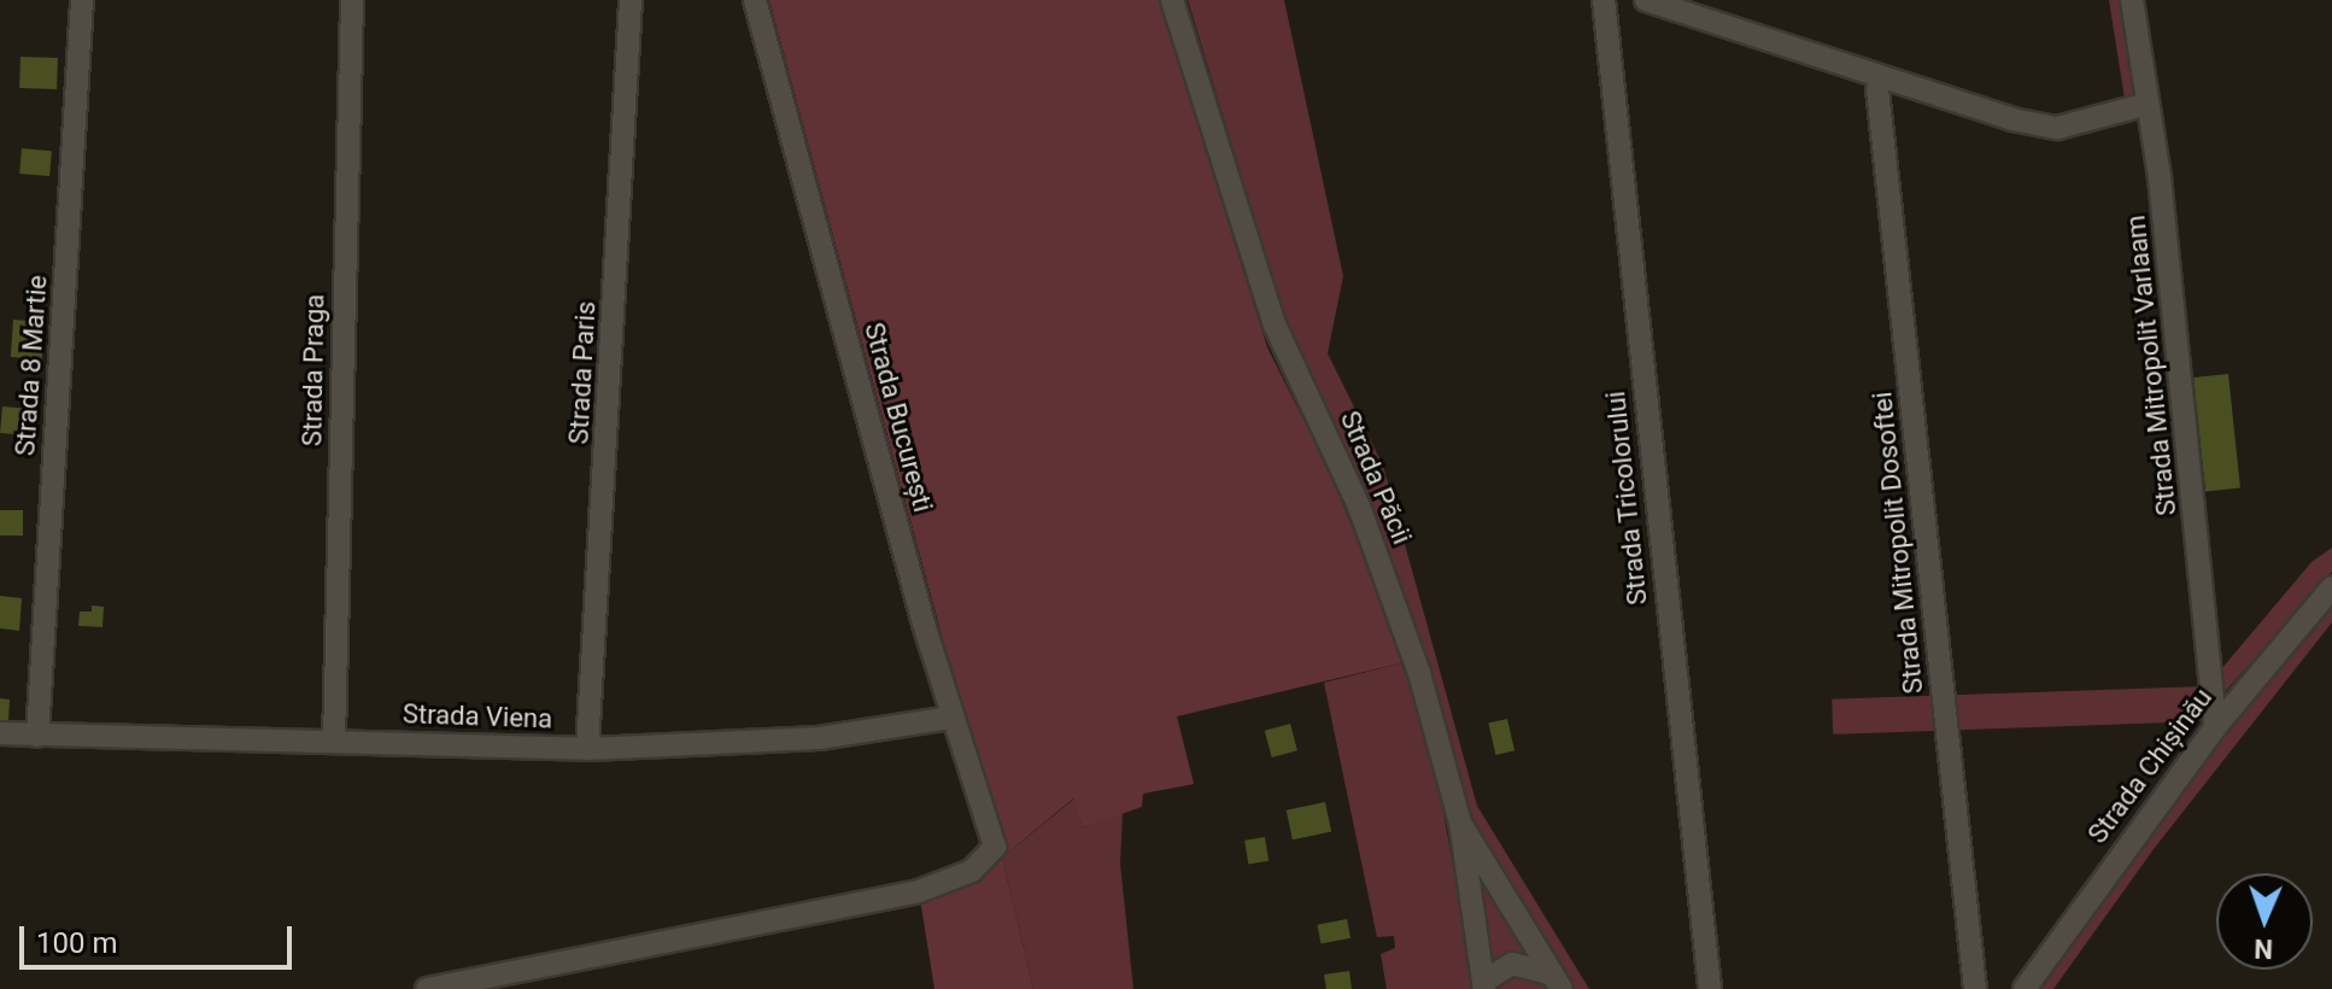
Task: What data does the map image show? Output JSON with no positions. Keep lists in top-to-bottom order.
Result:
{
  "streets": {
    "street": [
      "Strada 8 Martie",
      "Strada Mitropolit Varlaam",
      "Strada Praga",
      "Strada Paris",
      "Strada București",
      "Strada Păcii",
      "Strada Tricolorului",
      "Strada Mitropolit Dosoftei",
      "Strada Viena",
      "Strada Chișinău"
    ]
  },
  "crossings": [
    ["Strada 8 Martie", "Strada Viena"],
    ["Strada Mitropolit Varlaam", "Strada Chișinău"],
    ["Strada Praga", "Strada Viena"],
    ["Strada Paris", "Strada Viena"],
    ["Strada București", "Strada Viena"]
  ],
  "scale_bar": "100 m",
  "north": "bottom"
}
